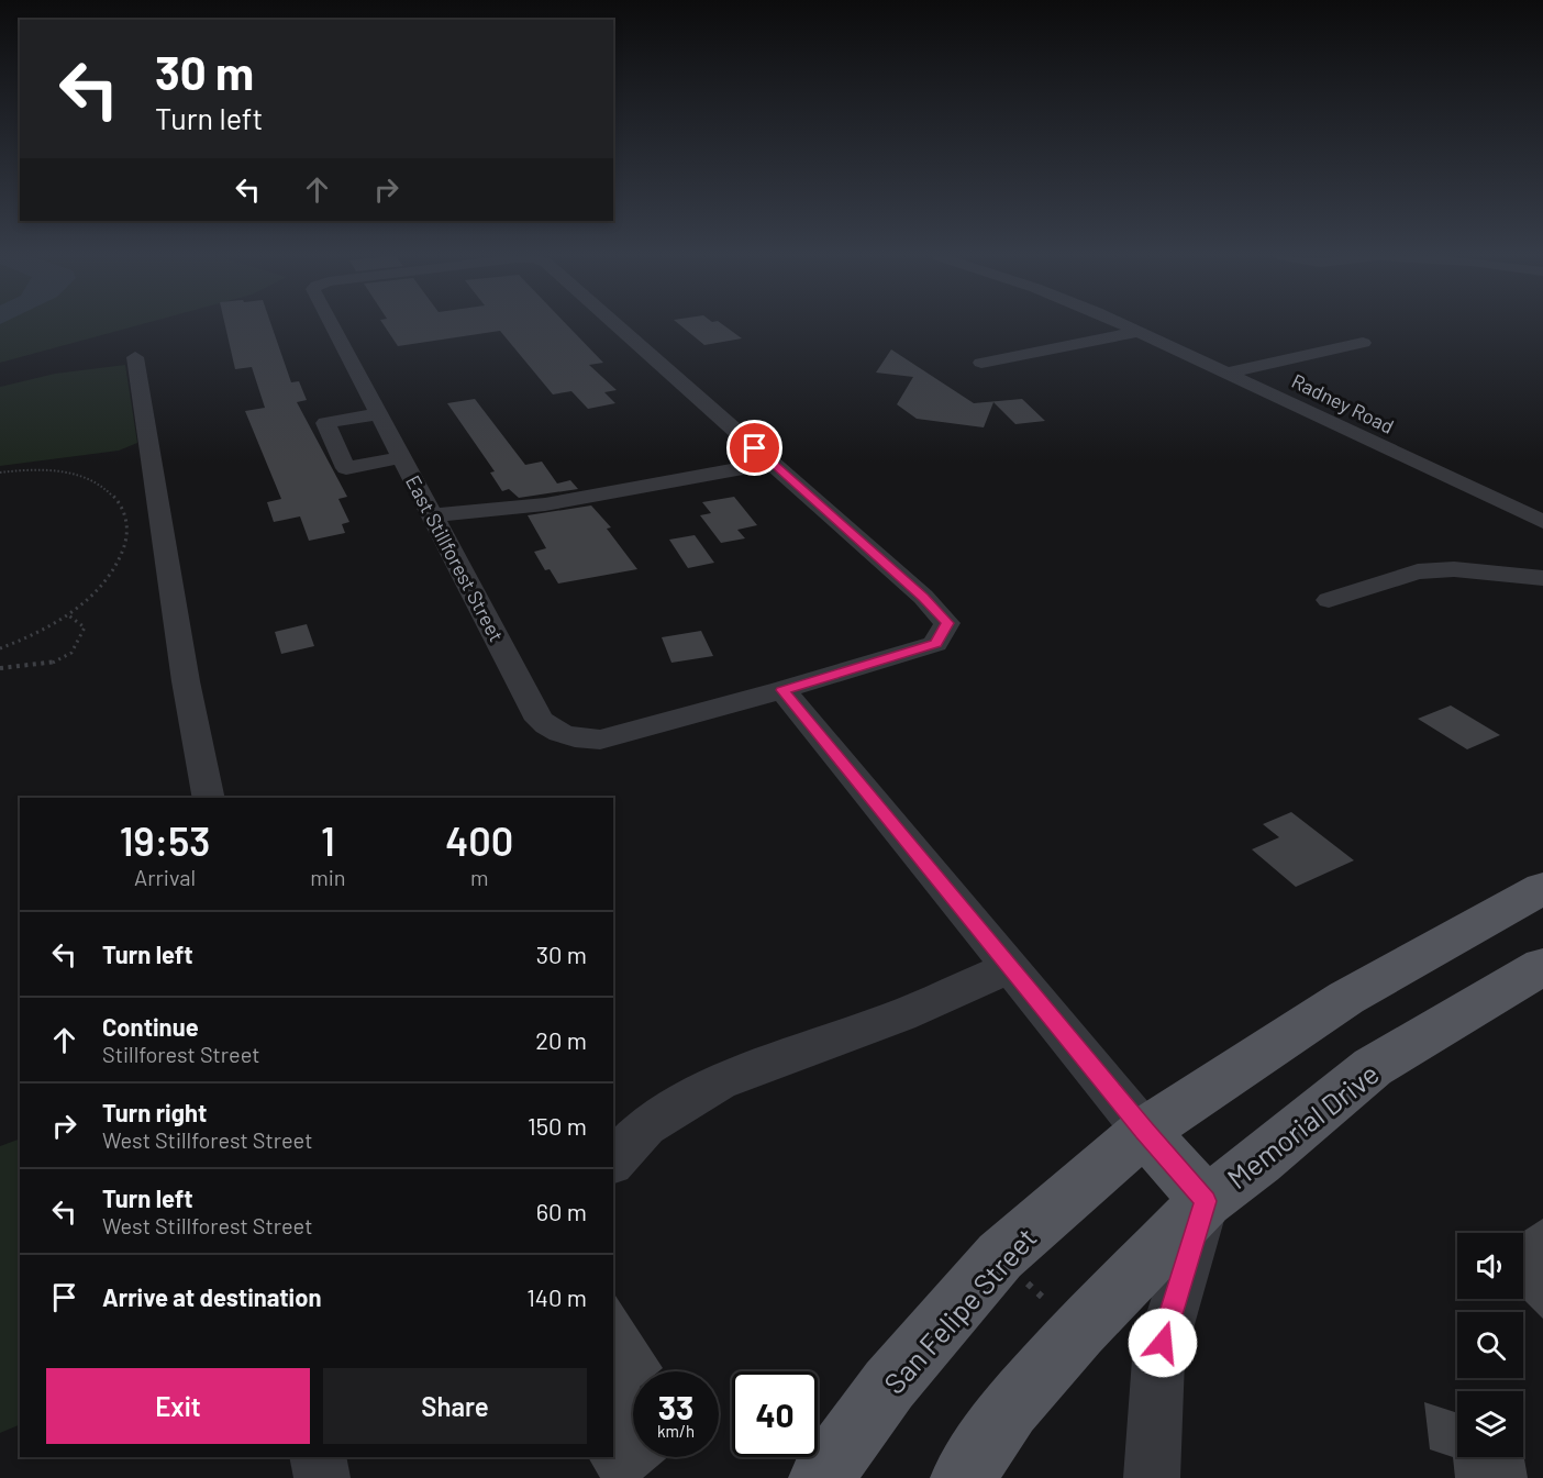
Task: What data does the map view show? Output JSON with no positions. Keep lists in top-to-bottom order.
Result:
{
  "streets": {
    "main road": ["Memorial Drive", "San Felipe Street"],
    "street": ["Radney Road", "East Stillforest Street"]
  },
  "page": {
    "turn": ["30 m", "Turn left"],
    "eta": [
      "19:53",
      "Arrival",
      "1",
      "min",
      "400",
      "m"
    ],
    "list": [
      {
        "name": "Turn left",
        "value": "30 m"
      },
      {
        "name": "Continue",
        "note": "Stillforest Street",
        "value": "20 m"
      },
      {
        "name": "Turn right",
        "note": "West Stillforest Street",
        "value": "150 m"
      },
      {
        "name": "Turn left",
        "note": "West Stillforest Street",
        "value": "60 m"
      },
      {
        "name": "Arrive at destination",
        "value": "140 m"
      }
    ],
    "buttons": ["Exit", "Share"],
    "speed": "33 km/h",
    "limit": "40"
  }
}
